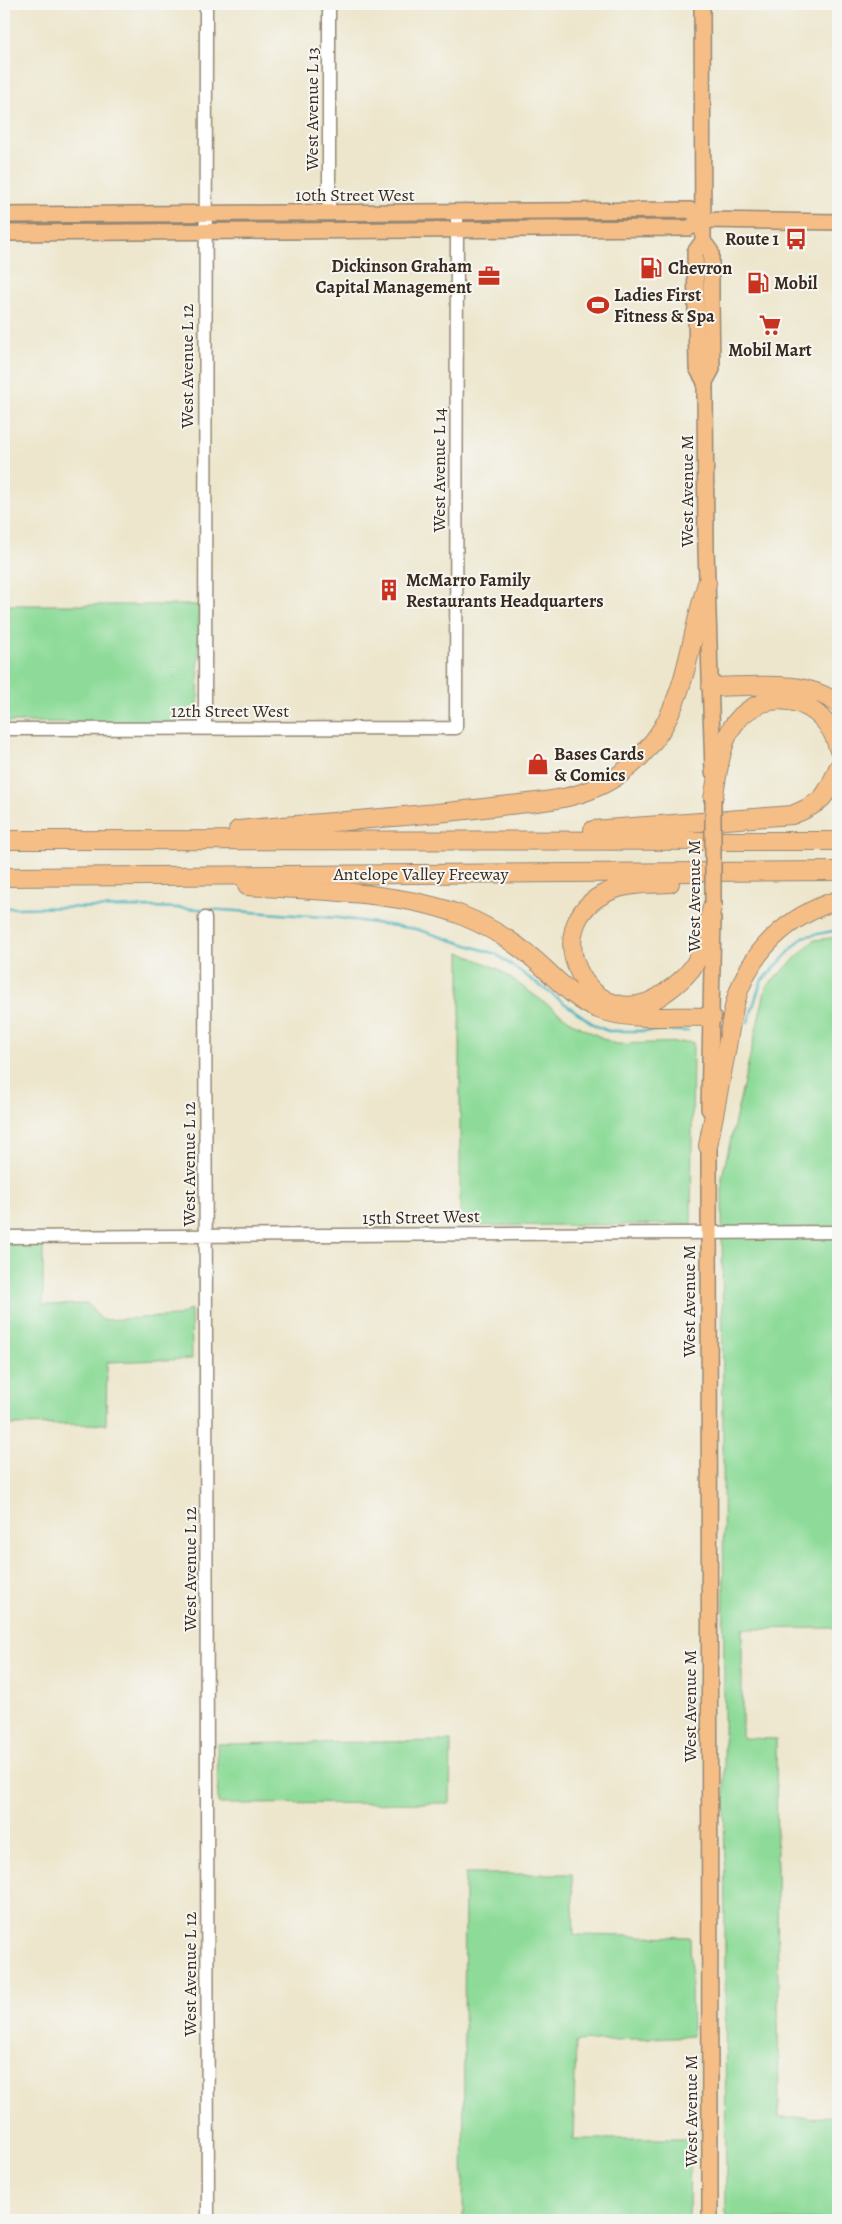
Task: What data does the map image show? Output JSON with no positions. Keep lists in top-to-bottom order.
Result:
{
  "streets": {
    "highway": ["Antelope Valley Freeway"],
    "main road": ["10th Street West", "West Avenue M"],
    "street": [
      "West Avenue L 13",
      "West Avenue L 12",
      "West Avenue L 14",
      "12th Street West",
      "15th Street West"
    ]
  },
  "crossings": [
    ["West Avenue L 13", "10th Street West"],
    ["10th Street West", "West Avenue L 12"],
    ["10th Street West", "West Avenue L 14"],
    ["10th Street West", "West Avenue M"],
    ["West Avenue L 12", "12th Street West"],
    ["West Avenue L 12", "15th Street West"],
    ["West Avenue L 14", "12th Street West"],
    ["West Avenue M", "15th Street West"]
  ],
  "places": {
    "bus stop": ["Route 1"],
    "fuel station": ["Chevron", "Mobil"],
    "office": ["Dickinson Graham Capital Management"],
    "sports": ["Ladies First Fitness & Spa"],
    "supermarket": ["Mobil Mart"],
    "building": ["McMarro Family Restaurants Headquarters"],
    "shop": ["Bases Cards & Comics"]
  }
}
